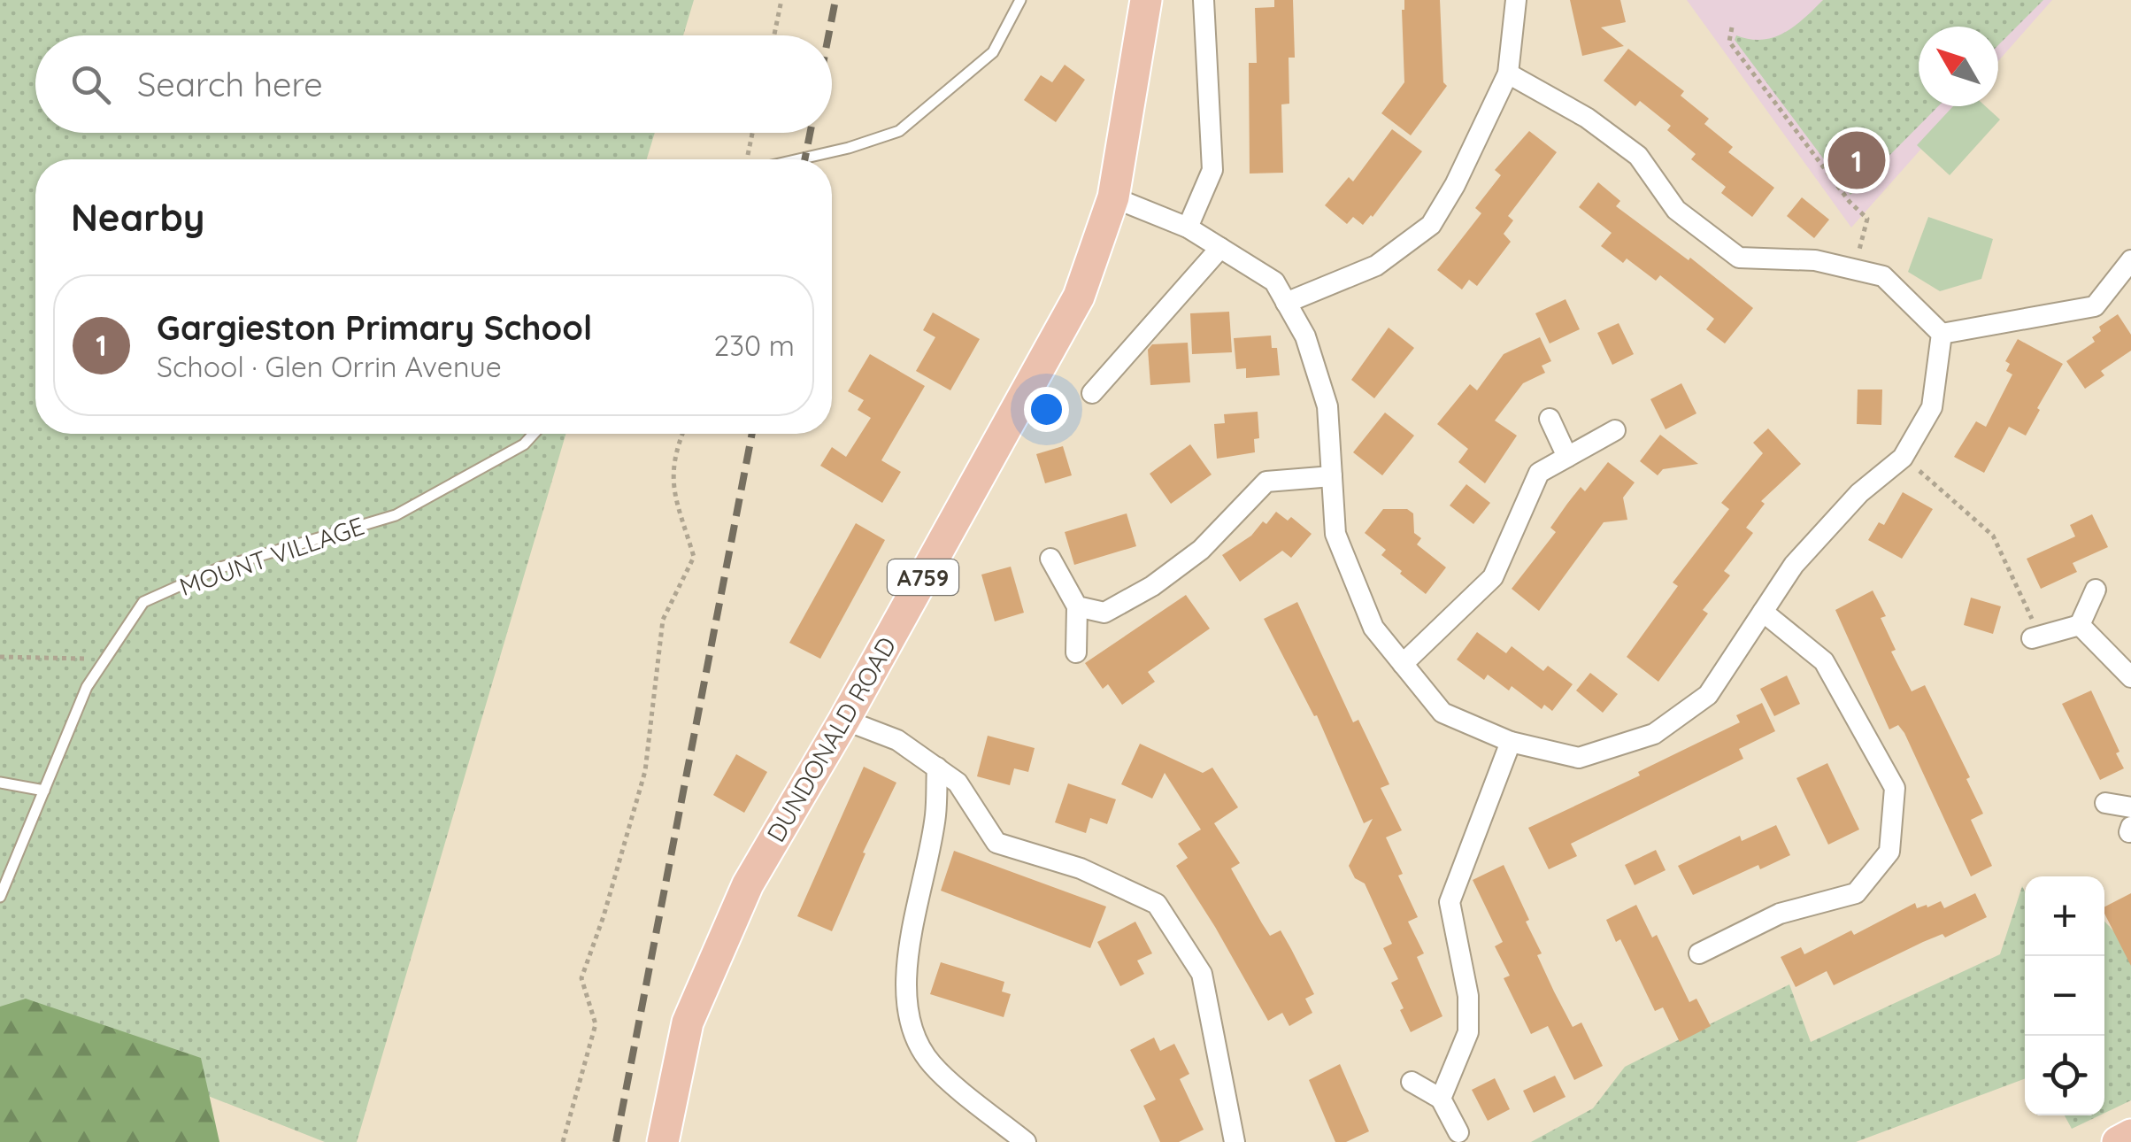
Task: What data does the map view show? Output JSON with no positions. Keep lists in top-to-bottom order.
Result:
{
  "streets": {
    "main road": ["A759", "DUNDONALD ROAD"],
    "lane": ["MOUNT VILLAGE"]
  },
  "north": "top left",
  "page": {
    "search": "Search here",
    "pins": "1",
    "heading": "Nearby",
    "list": [
      {
        "mark": "1",
        "name": "Gargieston Primary School",
        "note": "School · Glen Orrin Avenue",
        "value": "230 m"
      }
    ],
    "map_buttons": ["+", "−"]
  }
}
